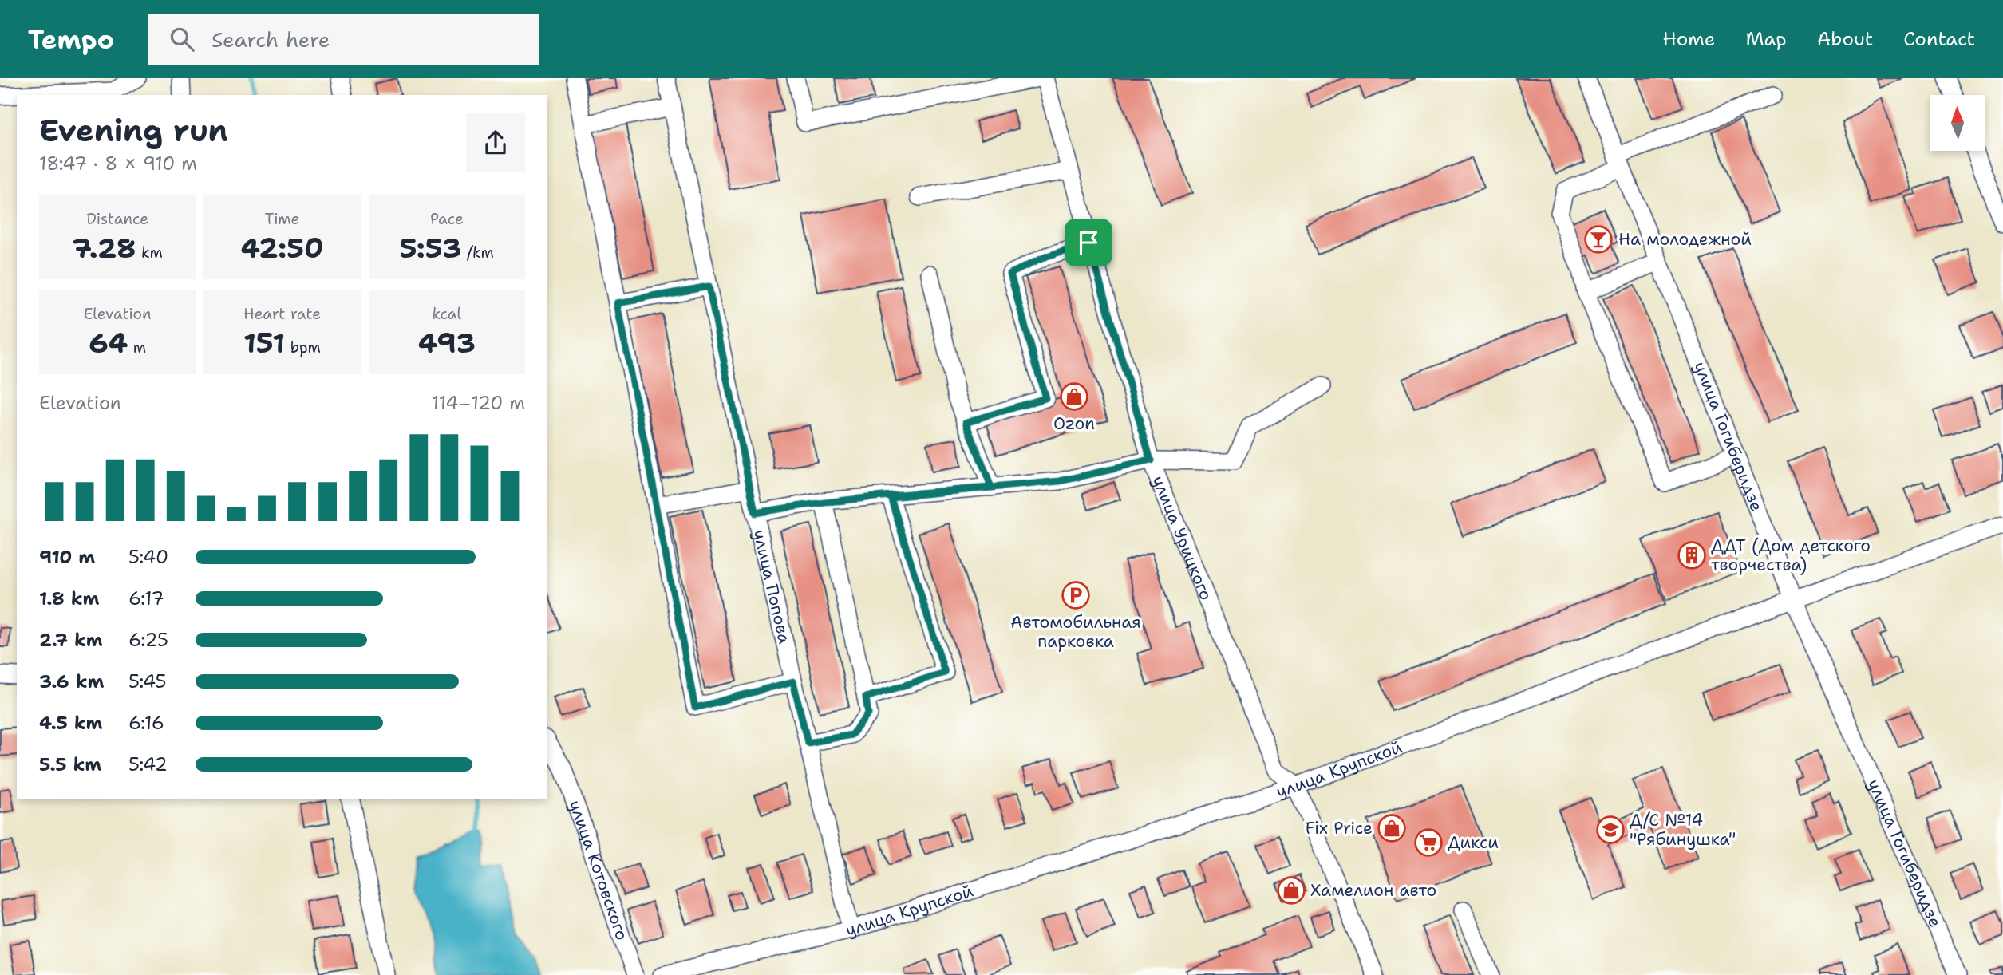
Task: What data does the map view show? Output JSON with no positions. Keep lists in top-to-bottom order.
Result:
{
  "streets": {
    "street": [
      "улица Гогиберидзе",
      "улица Урицкого",
      "улица Попова",
      "улица Крупской",
      "улица Котовского"
    ]
  },
  "crossings": [
    ["улица Гогиберидзе", "улица Крупской"],
    ["улица Урицкого", "улица Крупской"],
    ["улица Попова", "улица Крупской"]
  ],
  "places": {
    "bar": ["На молодежной"],
    "shop": ["Ozon", "Fix Price", "Хамелион авто"],
    "building": ["ДДТ (Дом детского творчества)"],
    "parking": ["Автомобильная парковка"],
    "school or university": ["Д/С №14 \"Рябинушка\""],
    "supermarket": ["Дикси"]
  },
  "north": "top",
  "page": {
    "header": "Tempo",
    "search": "Search here",
    "nav": [
      "Home",
      "Map",
      "About",
      "Contact"
    ],
    "heading": ["Evening run", "18:47 · 8 × 910 m"],
    "stats": [
      ["Distance", "7.28 km"],
      ["Time", "42:50"],
      ["Pace", "5:53 /km"],
      ["Elevation", "64 m"],
      ["Heart rate", "151 bpm"],
      ["kcal", "493"]
    ],
    "chart": ["Elevation", "114–120 m"],
    "list": [
      {
        "name": "910 m",
        "note": "5:40"
      },
      {
        "name": "1.8 km",
        "note": "6:17"
      },
      {
        "name": "2.7 km",
        "note": "6:25"
      },
      {
        "name": "3.6 km",
        "note": "5:45"
      },
      {
        "name": "4.5 km",
        "note": "6:16"
      },
      {
        "name": "5.5 km",
        "note": "5:42"
      }
    ]
  }
}
